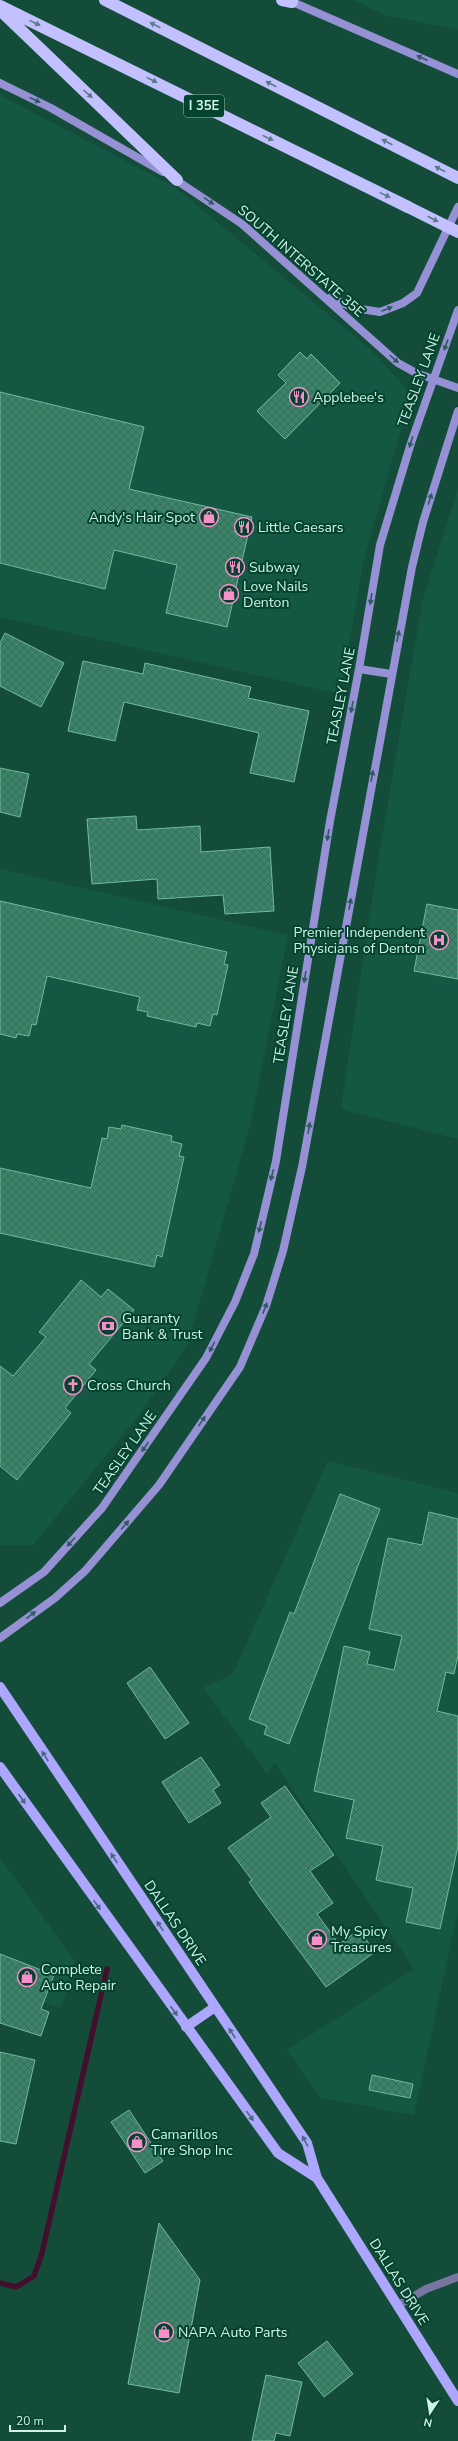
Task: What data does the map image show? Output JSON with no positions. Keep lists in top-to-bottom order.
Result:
{
  "streets": {
    "highway": ["I 35E"],
    "main road": ["SOUTH INTERSTATE 35E", "TEASLEY LANE", "DALLAS DRIVE"]
  },
  "crossings": [
    ["SOUTH INTERSTATE 35E", "TEASLEY LANE"]
  ],
  "one_way": ["SOUTH INTERSTATE 35E"],
  "places": {
    "restaurant": ["Applebee's", "Little Caesars", "Subway"],
    "shop": [
      "Andy's Hair Spot",
      "Love Nails Denton",
      "My Spicy Treasures",
      "Complete Auto Repair",
      "Camarillos Tire Shop Inc",
      "NAPA Auto Parts"
    ],
    "hospital": ["Premier Independent Physicians of Denton"],
    "bank": ["Guaranty Bank & Trust"],
    "church": ["Cross Church"]
  },
  "scale_bar": "20 m",
  "north": "bottom"
}
